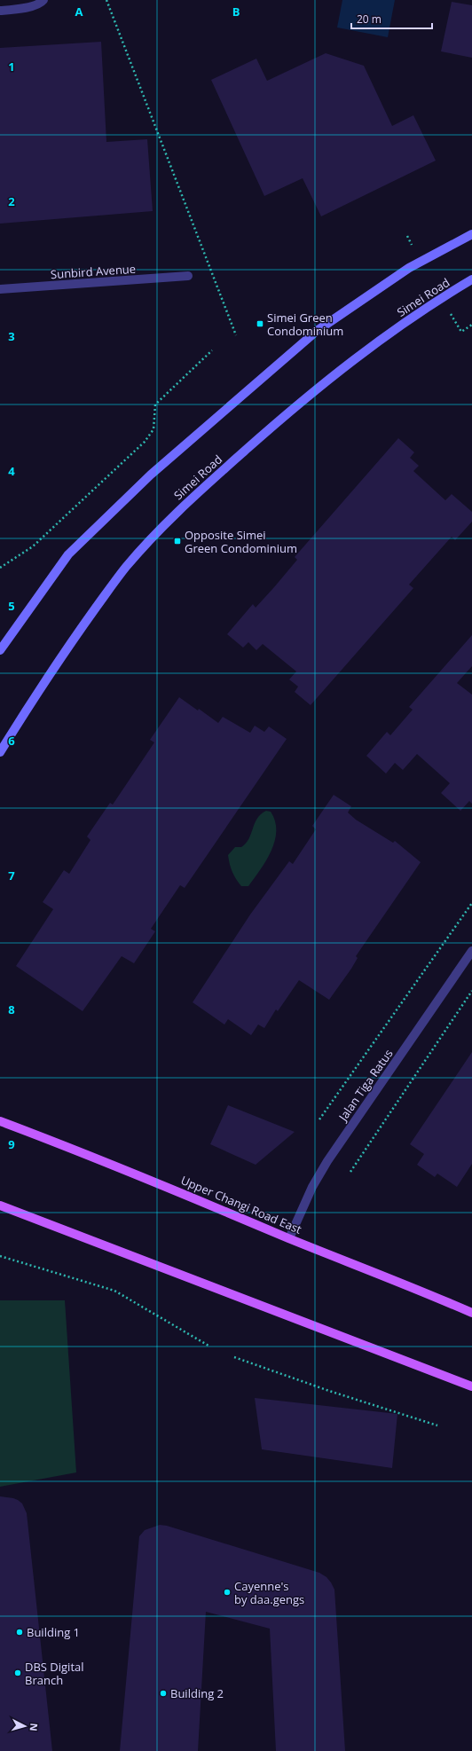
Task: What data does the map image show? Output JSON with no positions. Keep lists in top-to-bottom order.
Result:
{
  "streets": {
    "main road": ["Simei Road", "Upper Changi Road East"],
    "street": ["Sunbird Avenue", "Jalan Tiga Ratus"]
  },
  "crossings": [
    ["Jalan Tiga Ratus", "Upper Changi Road East"]
  ],
  "places": {
    "transit": ["Simei Green Condominium", "Opposite Simei Green Condominium"],
    "other": [
      "Cayenne's by daa.gengs",
      "Building 1",
      "DBS Digital Branch",
      "Building 2"
    ]
  },
  "scale_bar": "20 m",
  "north": "right",
  "grid": {
    "columns": ["A", "B"],
    "rows": [
      "1",
      "2",
      "3",
      "4",
      "5",
      "6",
      "7",
      "8",
      "9"
    ]
  }
}
